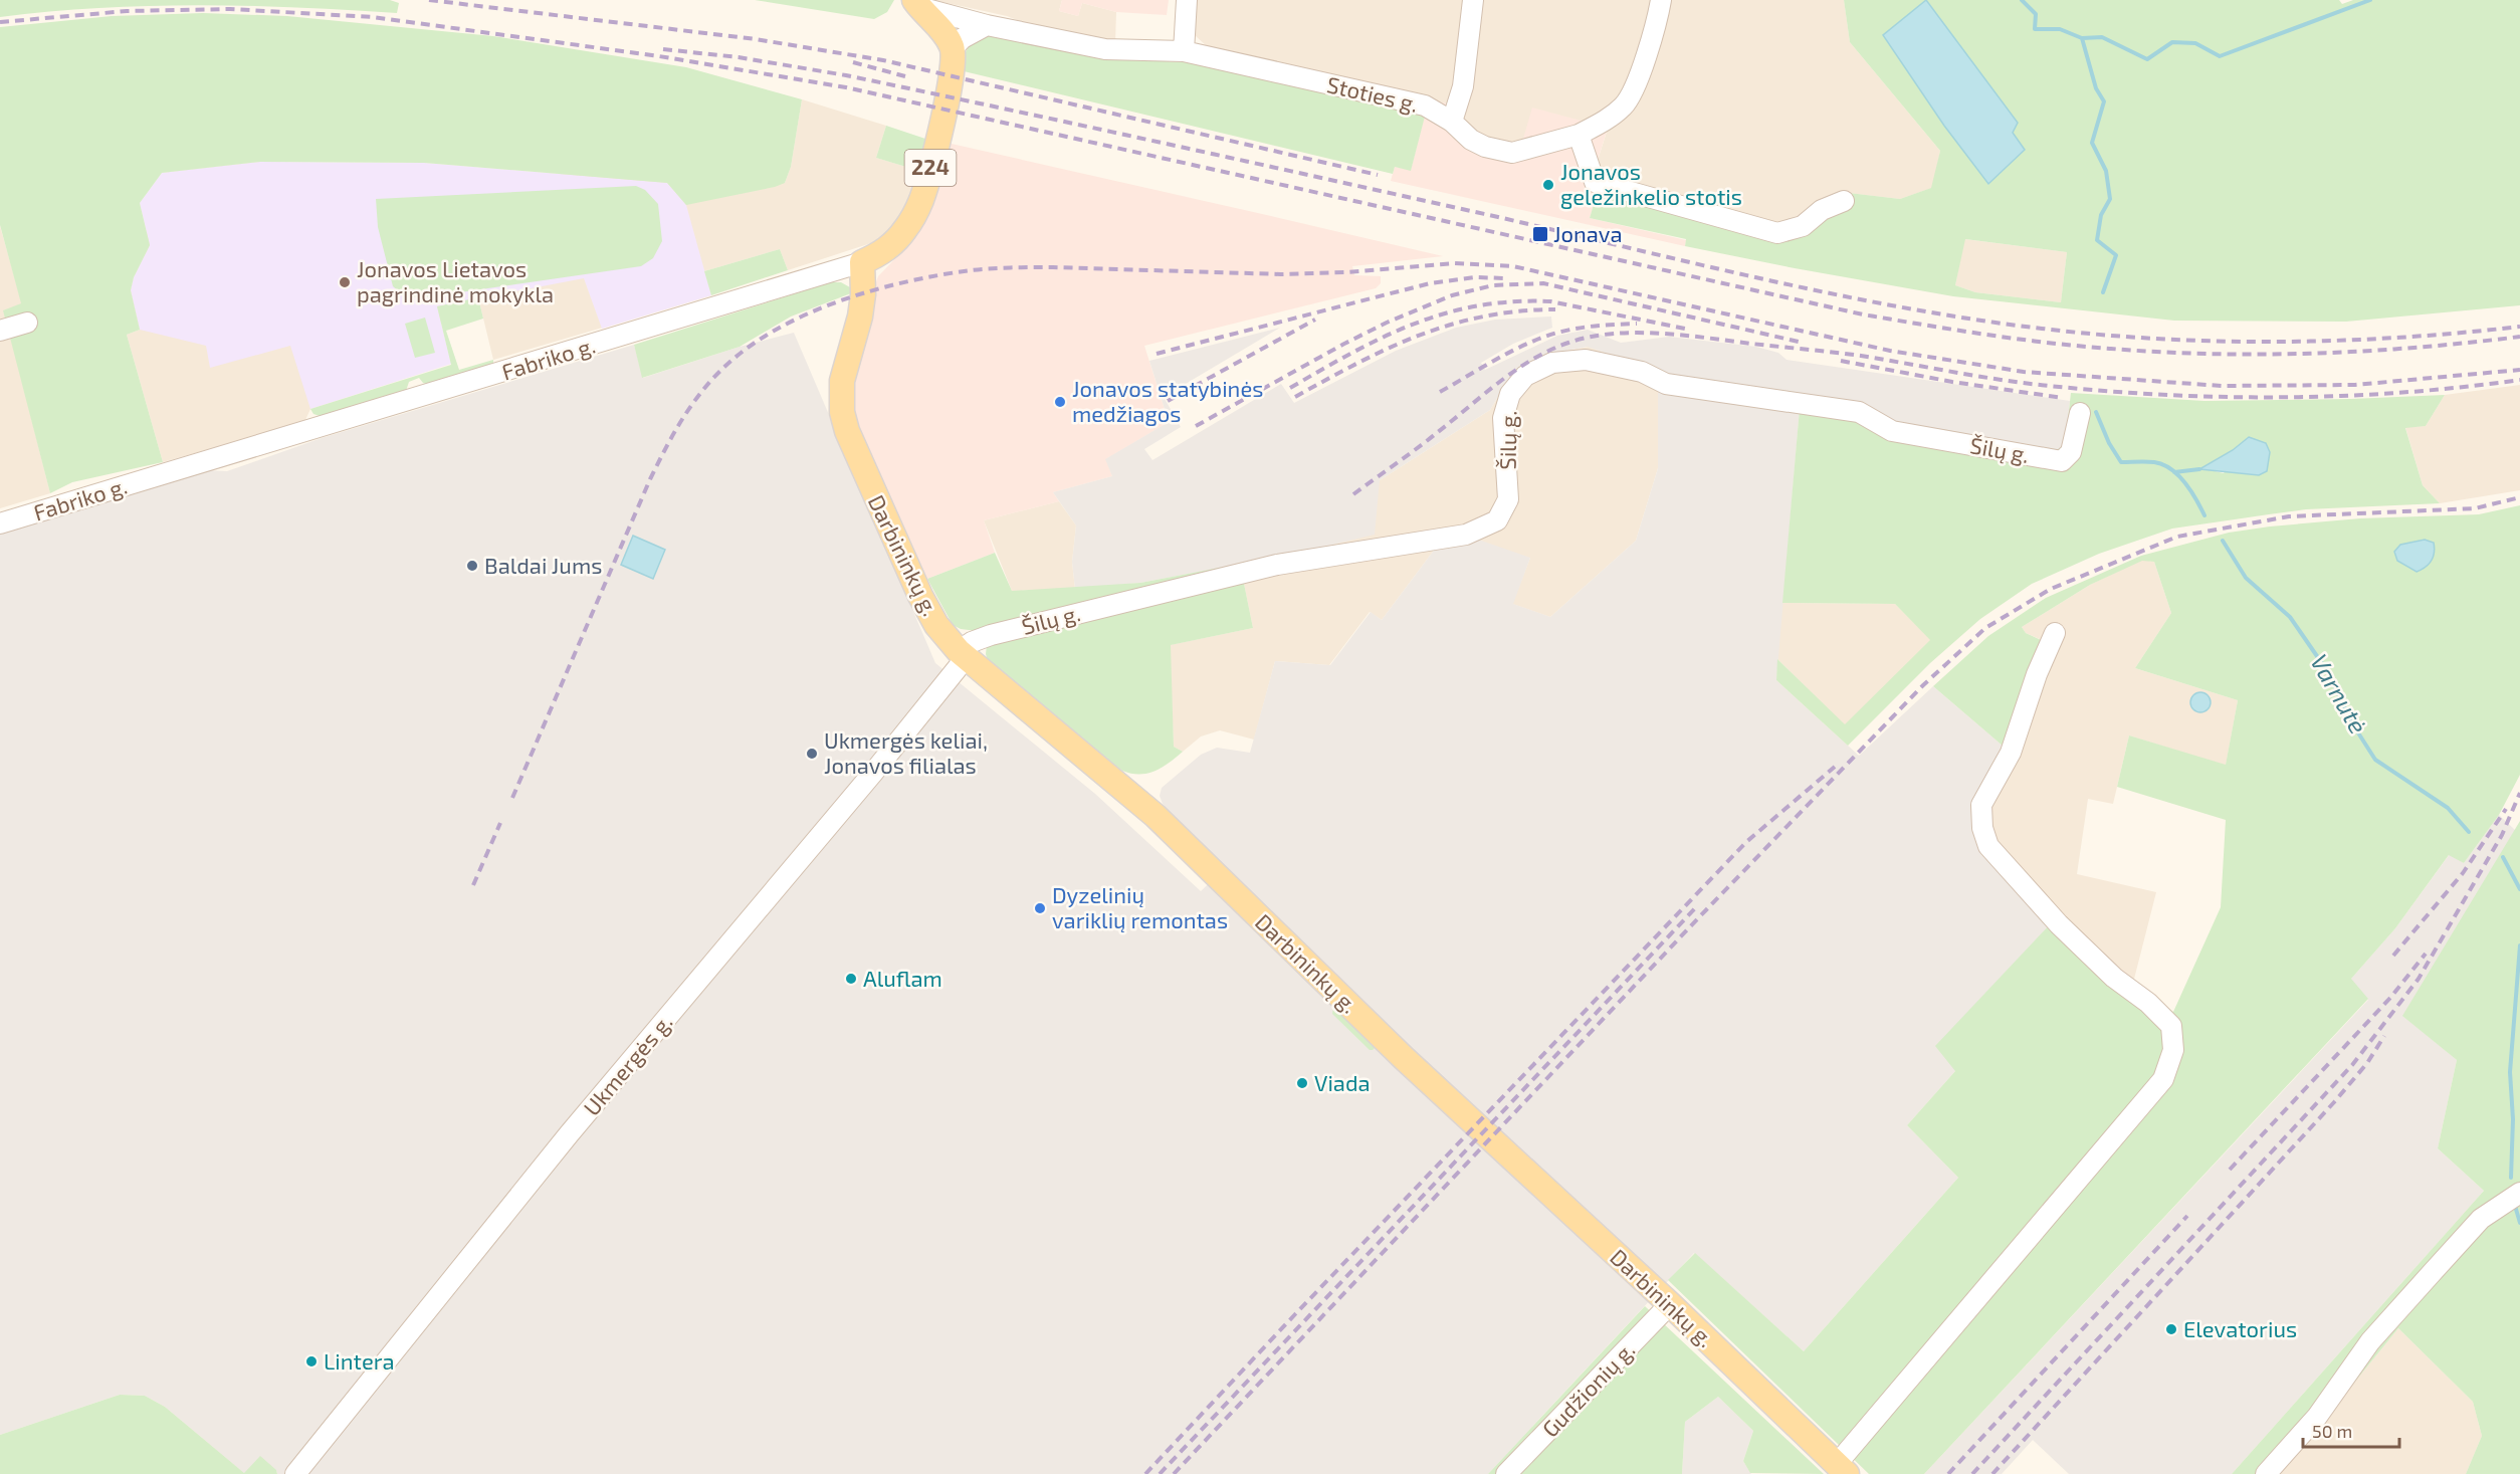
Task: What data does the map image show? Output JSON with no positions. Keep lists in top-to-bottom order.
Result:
{
  "streets": {
    "main road": ["224", "Fabriko g.", "Darbininkų g."],
    "street": [
      "Stoties g.",
      "Šilų g.",
      "Ukmergės g.",
      "Gudžionių g."
    ]
  },
  "crossings": [
    ["Fabriko g.", "Darbininkų g."],
    ["Šilų g.", "Darbininkų g."],
    ["Šilų g.", "Ukmergės g."],
    ["Darbininkų g.", "Ukmergės g."],
    ["Darbininkų g.", "Gudžionių g."]
  ],
  "water": ["Varnutė"],
  "places": {
    "other": [
      "Jonavos geležinkelio stotis",
      "Jonavos Lietavos pagrindinė mokykla",
      "Jonavos statybinės medžiagos",
      "Baldai Jums",
      "Ukmergės keliai, Jonavos filialas",
      "Dyzelinių variklių remontas",
      "Aluflam",
      "Viada",
      "Elevatorius",
      "Lintera"
    ],
    "transit": ["Jonava"]
  },
  "scale_bar": "50 m"
}
